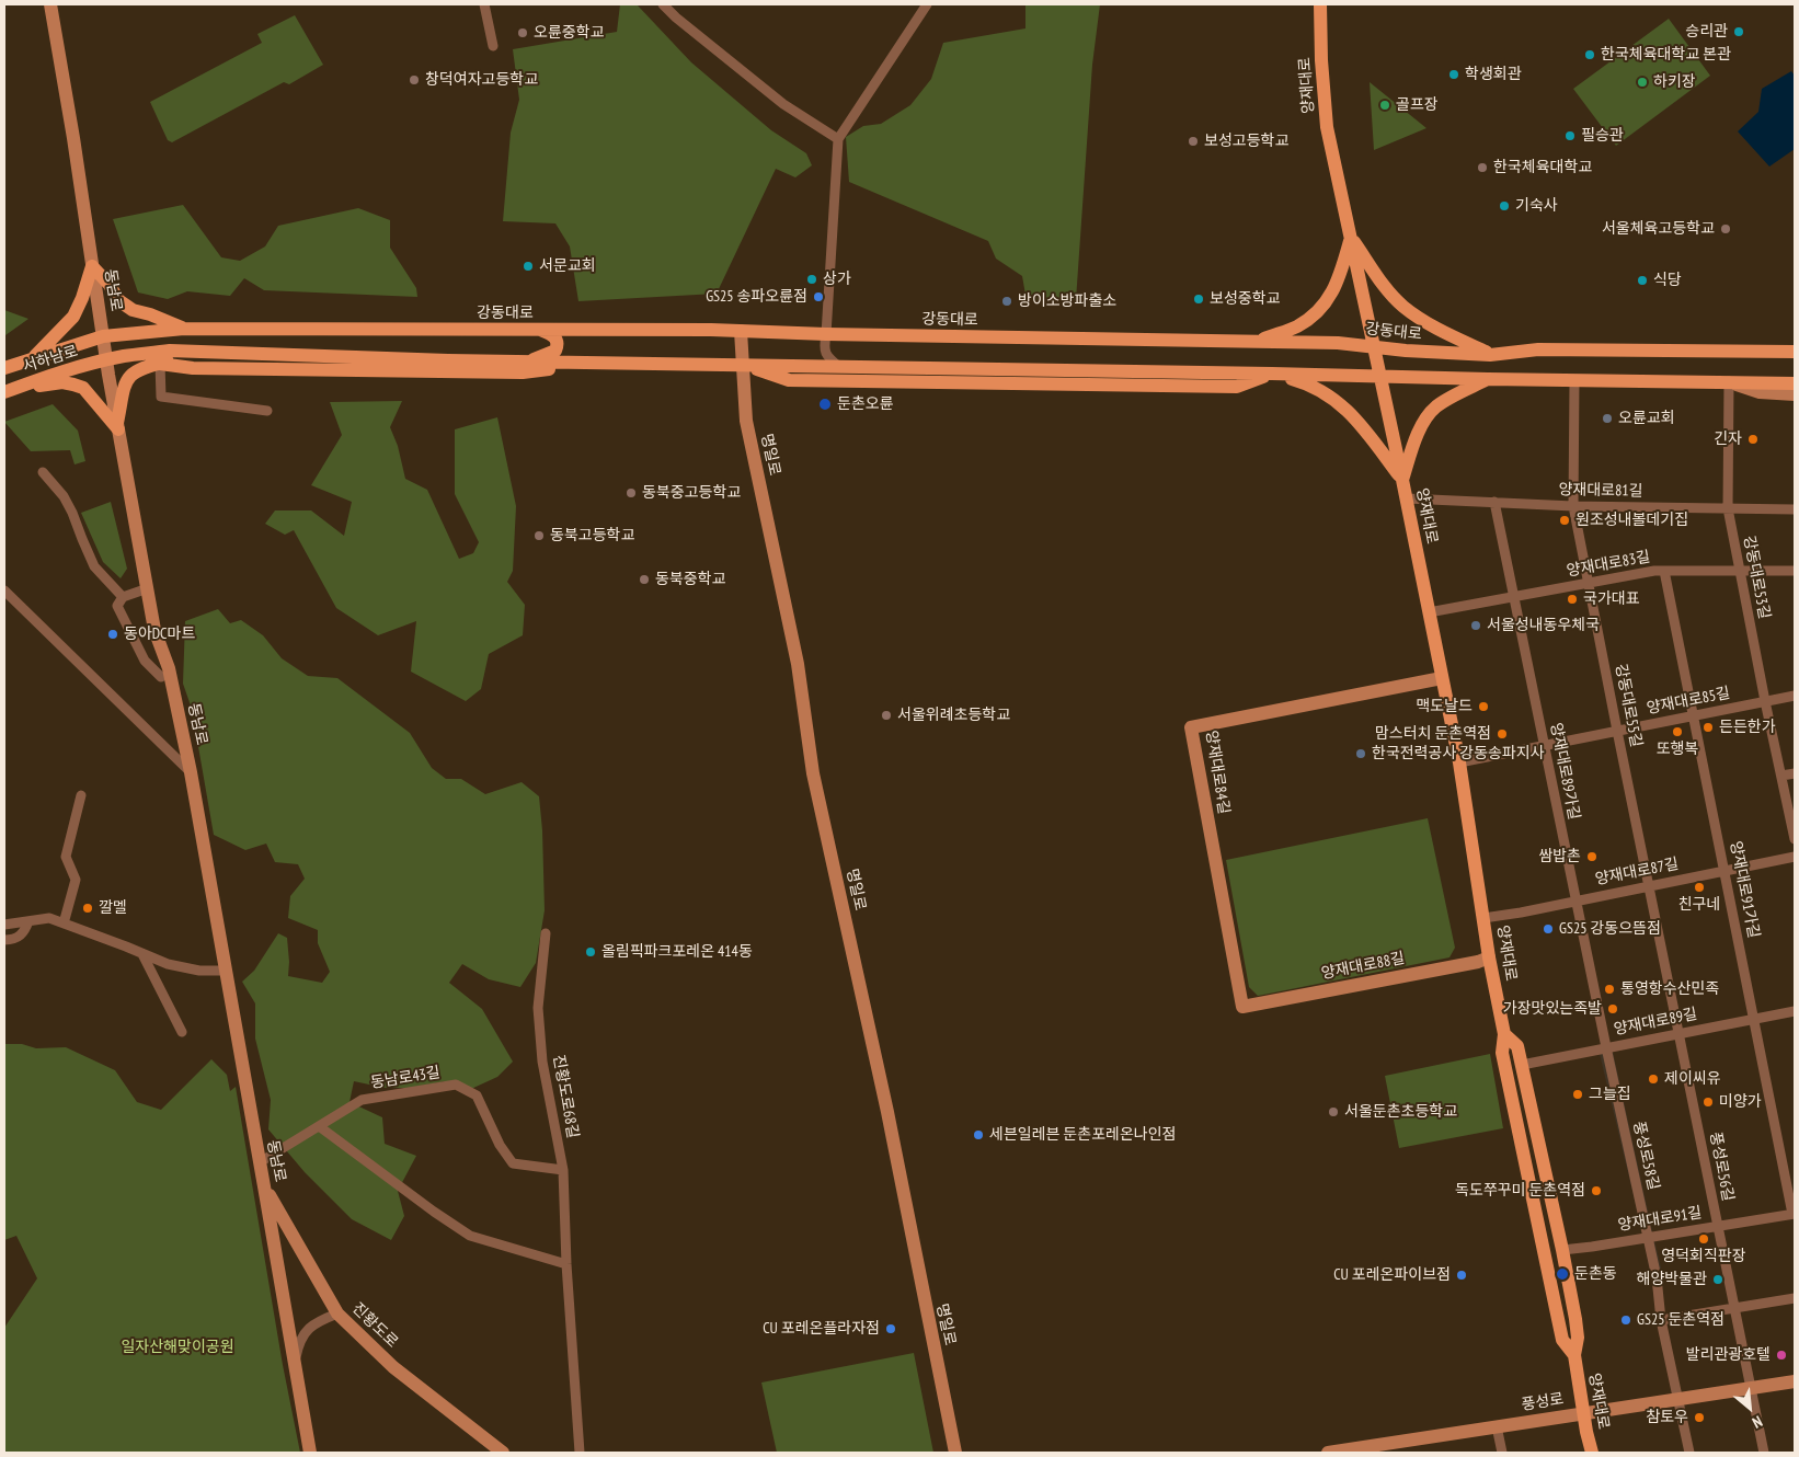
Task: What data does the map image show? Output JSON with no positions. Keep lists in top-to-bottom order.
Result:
{
  "streets": {
    "main road": [
      "양재대로",
      "동남로",
      "강동대로",
      "서하남로",
      "명일로",
      "양재대로84길",
      "양재대로88길",
      "진황도로",
      "풍성로"
    ],
    "street": [
      "양재대로81길",
      "양재대로83길",
      "강동대로53길",
      "양재대로85길",
      "강동대로55길",
      "양재대로89가길",
      "양재대로87길",
      "양재대로91가길",
      "양재대로89길",
      "동남로43길",
      "진황도로68길",
      "풍성로58길",
      "풍성로56길",
      "양재대로91길"
    ]
  },
  "crossings": [
    ["양재대로", "강동대로"],
    ["양재대로", "양재대로81길"],
    ["양재대로", "양재대로83길"],
    ["양재대로", "양재대로85길"],
    ["양재대로", "양재대로84길"],
    ["양재대로", "양재대로87길"],
    ["양재대로", "양재대로88길"],
    ["양재대로", "양재대로89길"],
    ["양재대로", "양재대로91길"],
    ["양재대로", "풍성로"],
    ["동남로", "강동대로"],
    ["동남로", "서하남로"],
    ["동남로", "동남로43길"],
    ["동남로", "진황도로"],
    ["강동대로", "서하남로"],
    ["강동대로", "명일로"],
    ["양재대로81길", "강동대로53길"],
    ["양재대로81길", "강동대로55길"],
    ["양재대로81길", "양재대로89가길"],
    ["양재대로83길", "강동대로53길"],
    ["양재대로83길", "강동대로55길"],
    ["양재대로83길", "양재대로89가길"],
    ["양재대로83길", "양재대로91가길"],
    ["강동대로53길", "양재대로85길"],
    ["양재대로85길", "강동대로55길"],
    ["양재대로85길", "양재대로89가길"],
    ["양재대로85길", "양재대로91가길"],
    ["강동대로55길", "양재대로87길"],
    ["강동대로55길", "양재대로89길"],
    ["강동대로55길", "풍성로56길"],
    ["양재대로89가길", "양재대로87길"],
    ["양재대로89가길", "양재대로89길"],
    ["양재대로89가길", "풍성로58길"],
    ["양재대로84길", "양재대로88길"],
    ["양재대로87길", "양재대로91가길"],
    ["양재대로91가길", "양재대로89길"],
    ["양재대로91가길", "양재대로91길"],
    ["양재대로89길", "풍성로58길"],
    ["양재대로89길", "풍성로56길"],
    ["동남로43길", "진황도로68길"],
    ["풍성로58길", "양재대로91길"],
    ["풍성로58길", "풍성로"],
    ["풍성로56길", "양재대로91길"],
    ["풍성로56길", "풍성로"]
  ],
  "parks": ["일자산해맞이공원"],
  "places": [
    "승리관",
    "오륜중학교",
    "한국체육대학교 본관",
    "학생회관",
    "창덕여자고등학교",
    "하키장",
    "골프장",
    "필승관",
    "보성고등학교",
    "한국체육대학교",
    "기숙사",
    "서울체육고등학교",
    "서문교회",
    "상가",
    "식당",
    "GS25 송파오륜점",
    "보성중학교",
    "방이소방파출소",
    "둔촌오륜",
    "오륜교회",
    "긴자",
    "동북중고등학교",
    "원조성내볼데기집",
    "동북고등학교",
    "동북중학교",
    "국가대표",
    "서울성내동우체국",
    "동아DC마트",
    "맥도날드",
    "서울위례초등학교",
    "든든한가",
    "또행복",
    "맘스터치 둔촌역점",
    "한국전력공사 강동송파지사",
    "쌈밥촌",
    "친구네",
    "깔멜",
    "GS25 강동으뜸점",
    "올림픽파크포레온 414동",
    "통영항수산민족",
    "가장맛있는족발",
    "제이씨유",
    "그늘집",
    "미양가",
    "서울둔촌초등학교",
    "세븐일레븐 둔촌포레온나인점",
    "독도쭈꾸미 둔촌역점",
    "영덕회직판장",
    "둔촌동",
    "CU 포레온파이브점",
    "해양박물관",
    "GS25 둔촌역점",
    "CU 포레온플라자점",
    "발리관광호텔",
    "참토우"
  ],
  "north": "bottom right"
}
